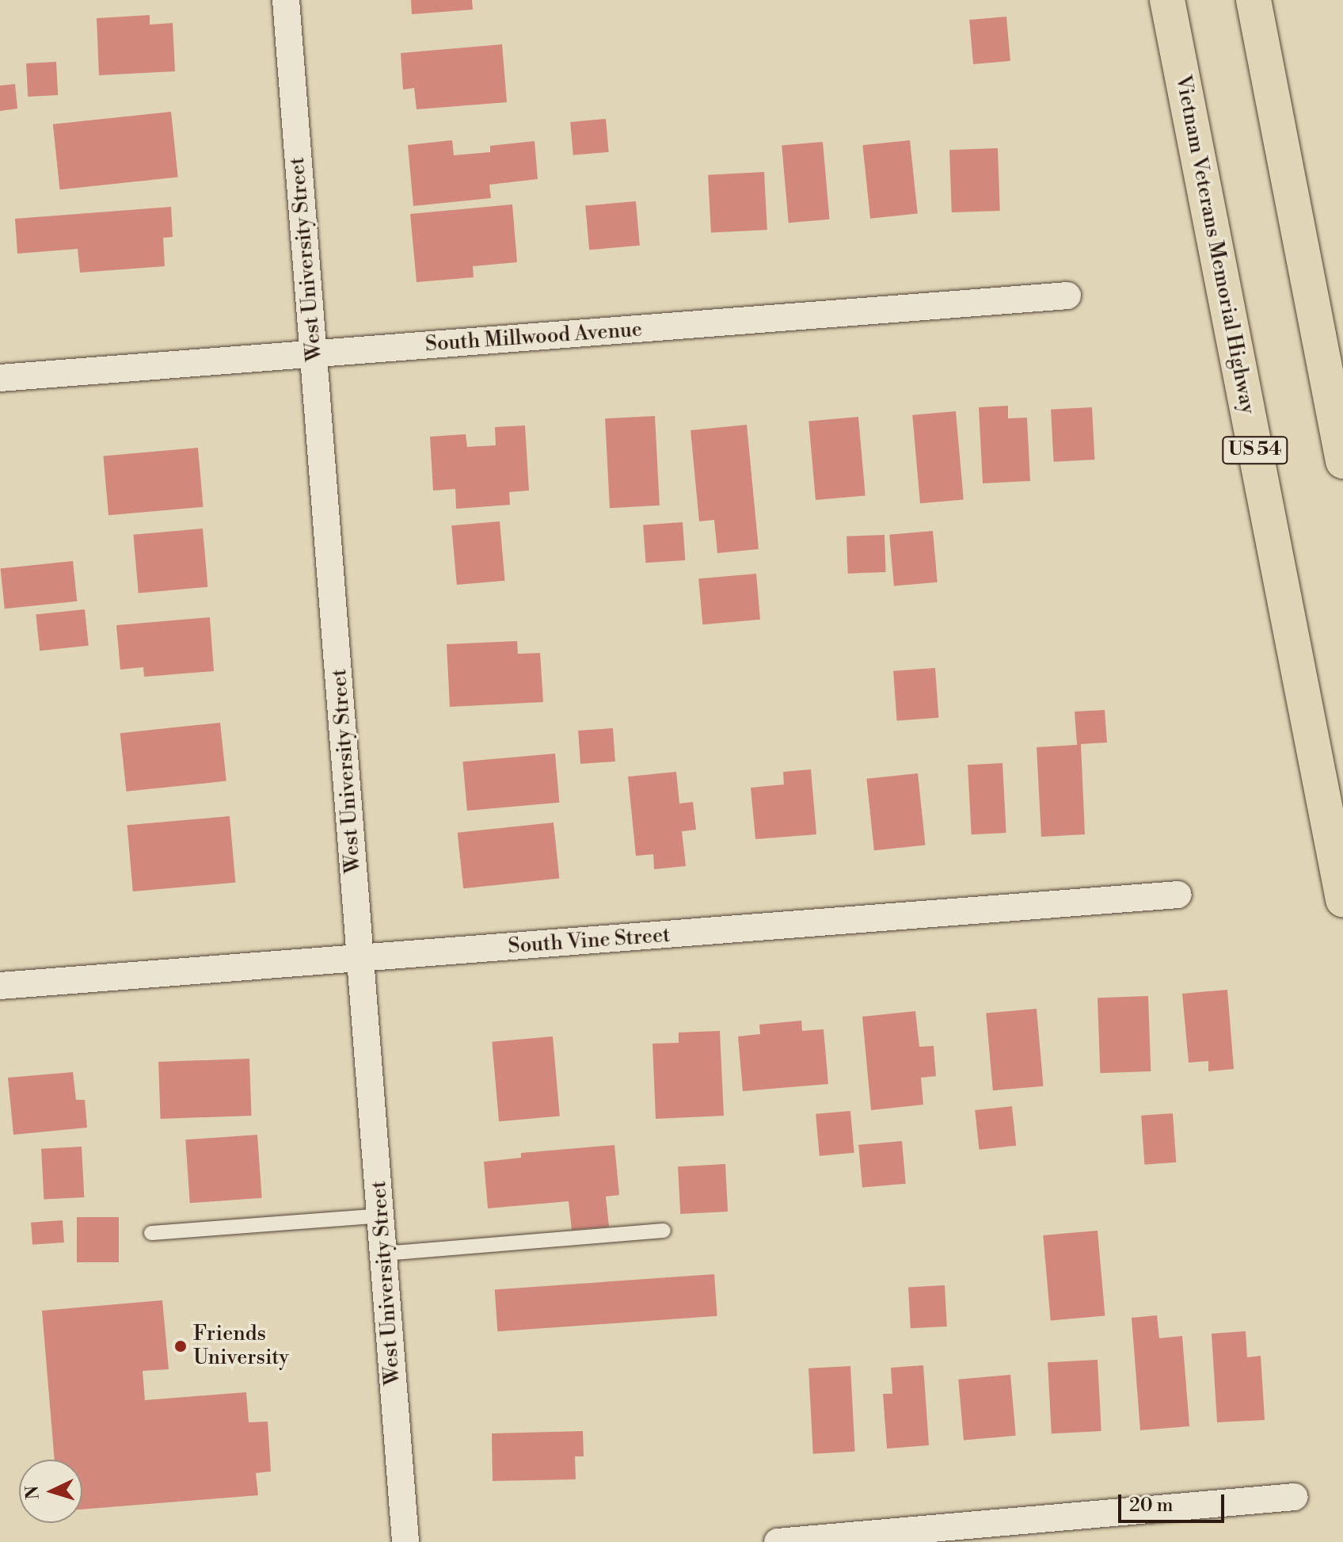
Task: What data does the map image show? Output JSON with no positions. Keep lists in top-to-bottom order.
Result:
{
  "streets": {
    "highway": ["Vietnam Veterans Memorial Highway", "US 54"],
    "street": ["West University Street", "South Millwood Avenue", "South Vine Street"]
  },
  "crossings": [
    ["West University Street", "South Millwood Avenue"],
    ["West University Street", "South Vine Street"]
  ],
  "places": ["Friends University"],
  "scale_bar": "20 m",
  "north": "left"
}
